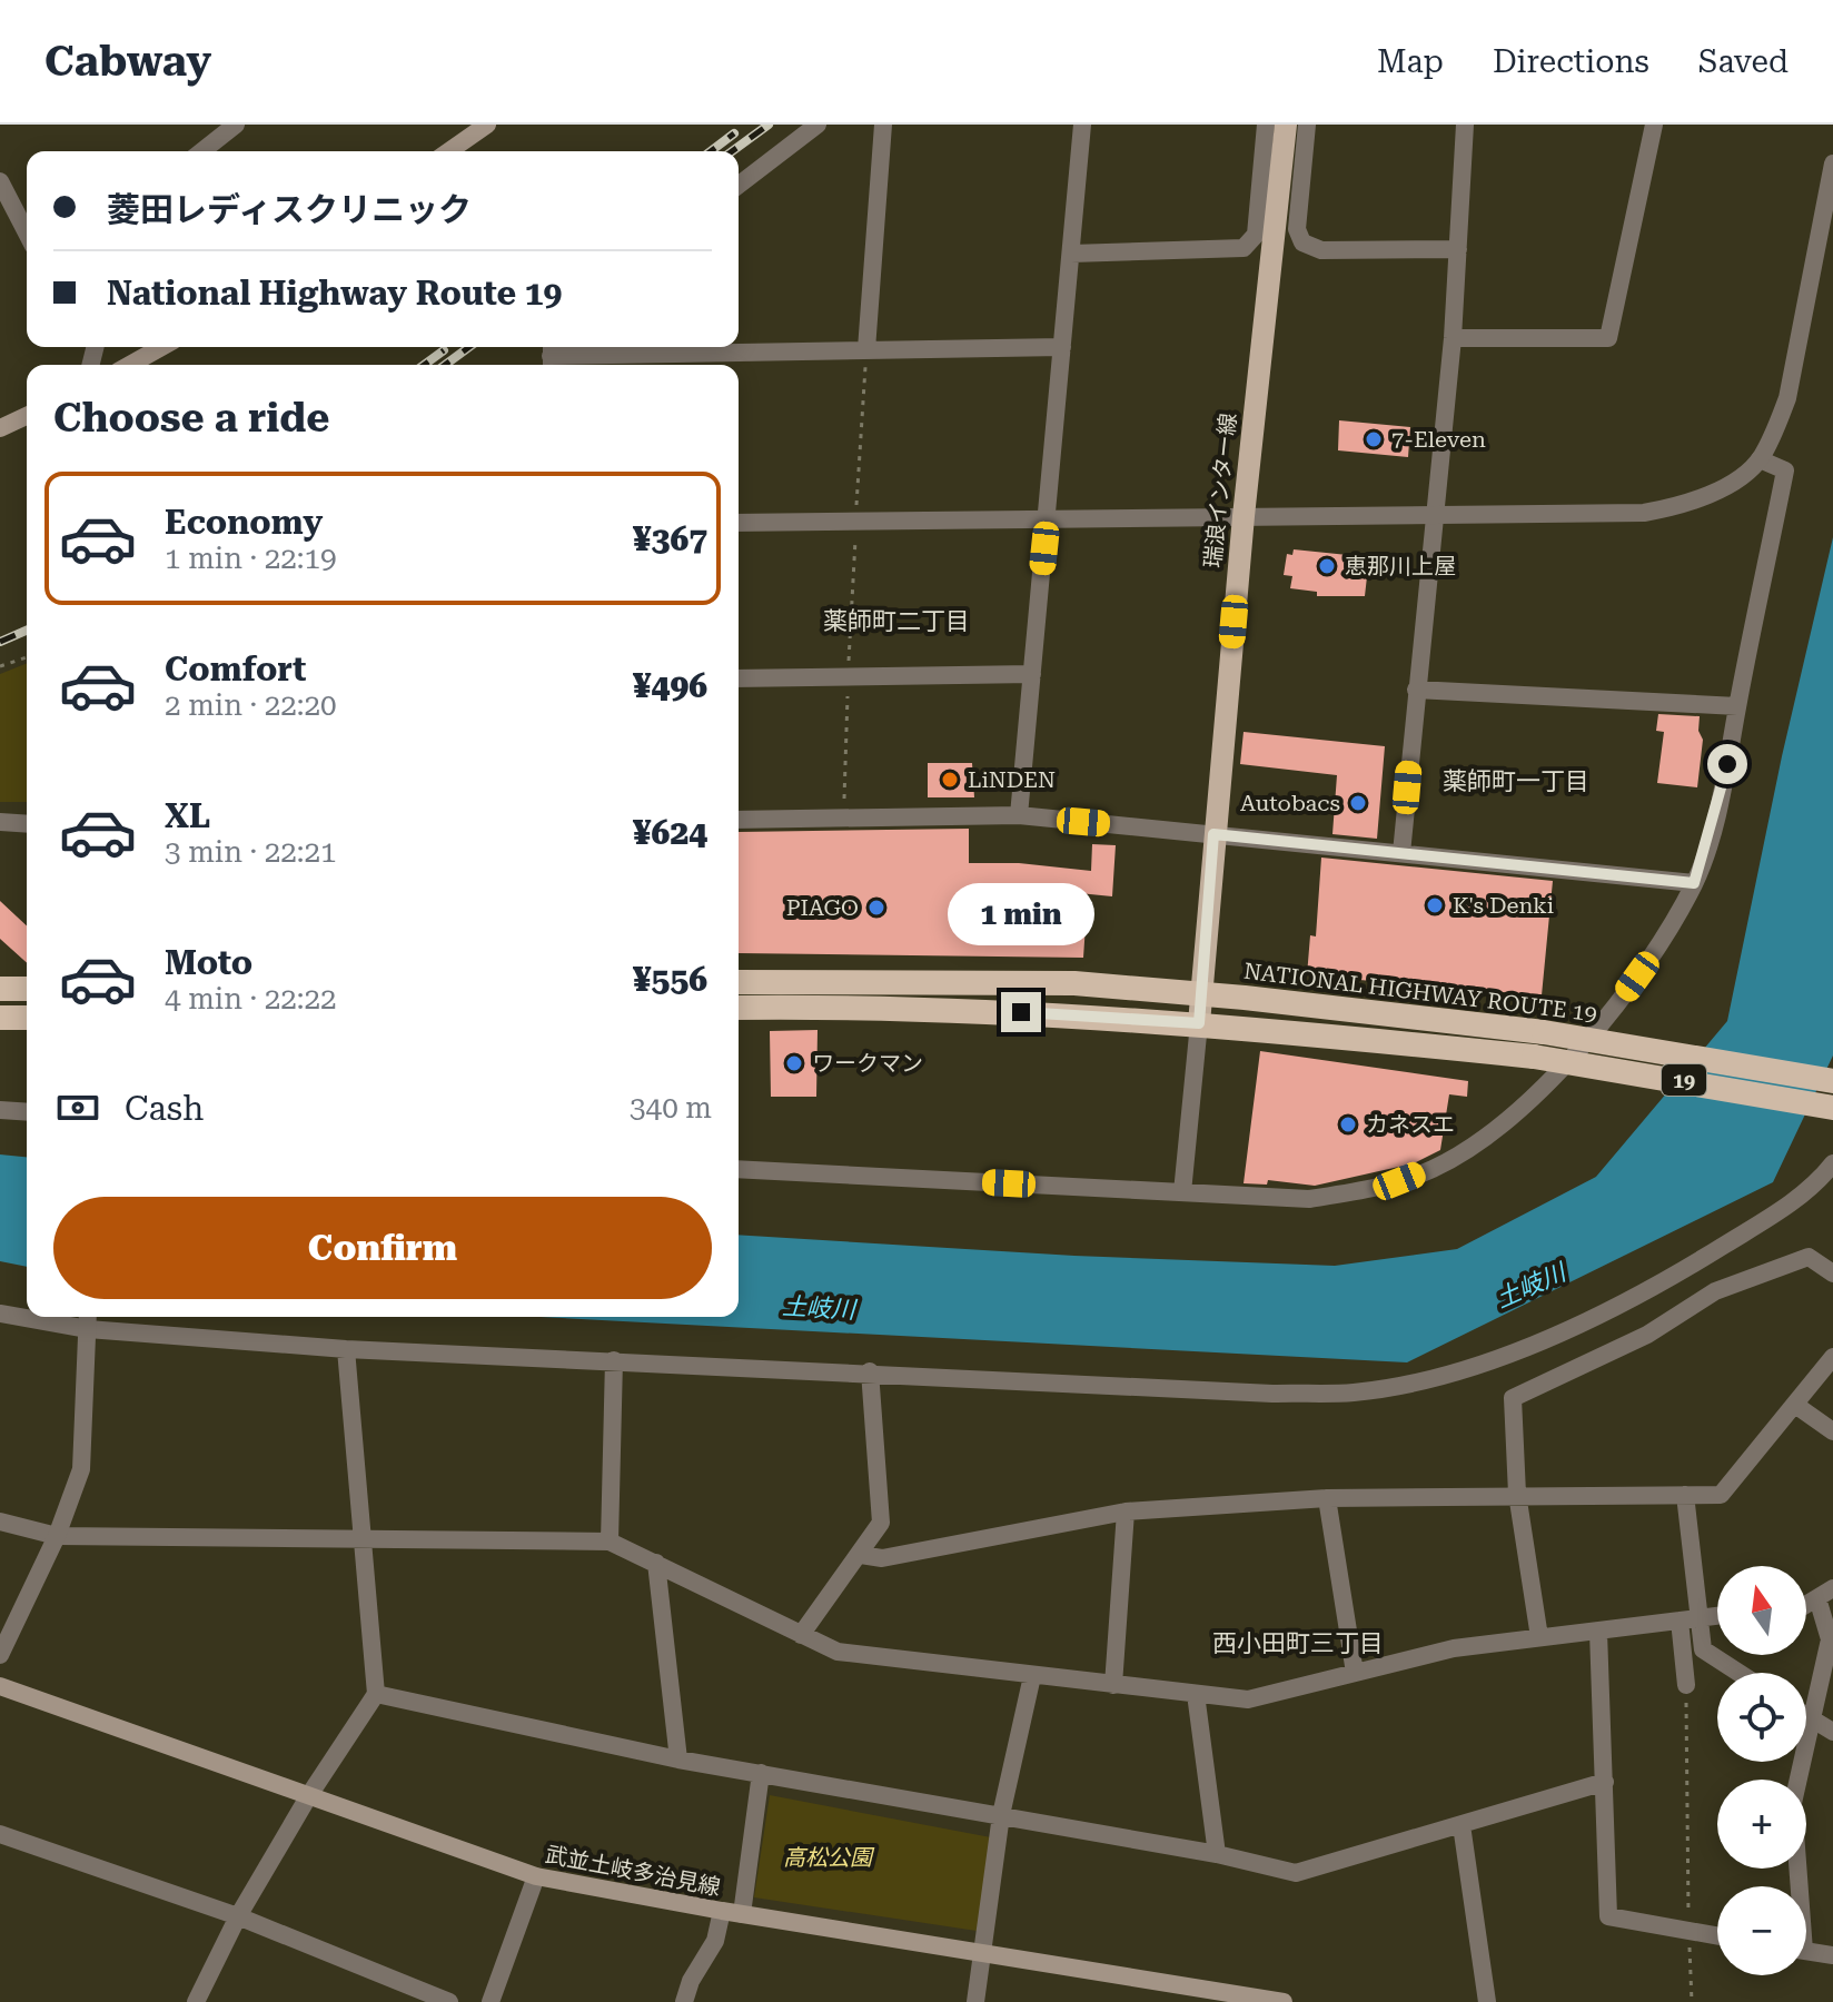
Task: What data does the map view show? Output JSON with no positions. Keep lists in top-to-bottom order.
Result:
{
  "streets": {
    "highway": ["NATIONAL HIGHWAY ROUTE 19", "19"],
    "main road": ["瑞浪インター線", "武並土岐多治見線"]
  },
  "crossings": [
    ["瑞浪インター線", "NATIONAL HIGHWAY ROUTE 19"],
    ["瑞浪インター線", "19"]
  ],
  "districts": ["薬師町二丁目", "薬師町一丁目", "西小田町三丁目"],
  "water": ["土岐川"],
  "parks": ["高松公園"],
  "places": [
    "7-Eleven",
    "恵那川上屋",
    "LiNDEN",
    "Autobacs",
    "K's Denki",
    "PIAGO",
    "ワークマン",
    "カネスエ"
  ],
  "north": "top",
  "page": {
    "header": "Cabway",
    "nav": ["Map", "Directions", "Saved"],
    "banner": ["菱田レディスクリニック", "National Highway Route 19"],
    "heading": "Choose a ride",
    "list": [
      {
        "name": "Economy",
        "note": "1 min · 22:19",
        "value": "¥367"
      },
      {
        "name": "Comfort",
        "note": "2 min · 22:20",
        "value": "¥496"
      },
      {
        "name": "XL",
        "note": "3 min · 22:21",
        "value": "¥624"
      },
      {
        "name": "Moto",
        "note": "4 min · 22:22",
        "value": "¥556"
      }
    ],
    "bubble": "1 min",
    "pay": ["Cash", "340 m"],
    "buttons": "Confirm",
    "map_buttons": ["+", "−"]
  }
}
